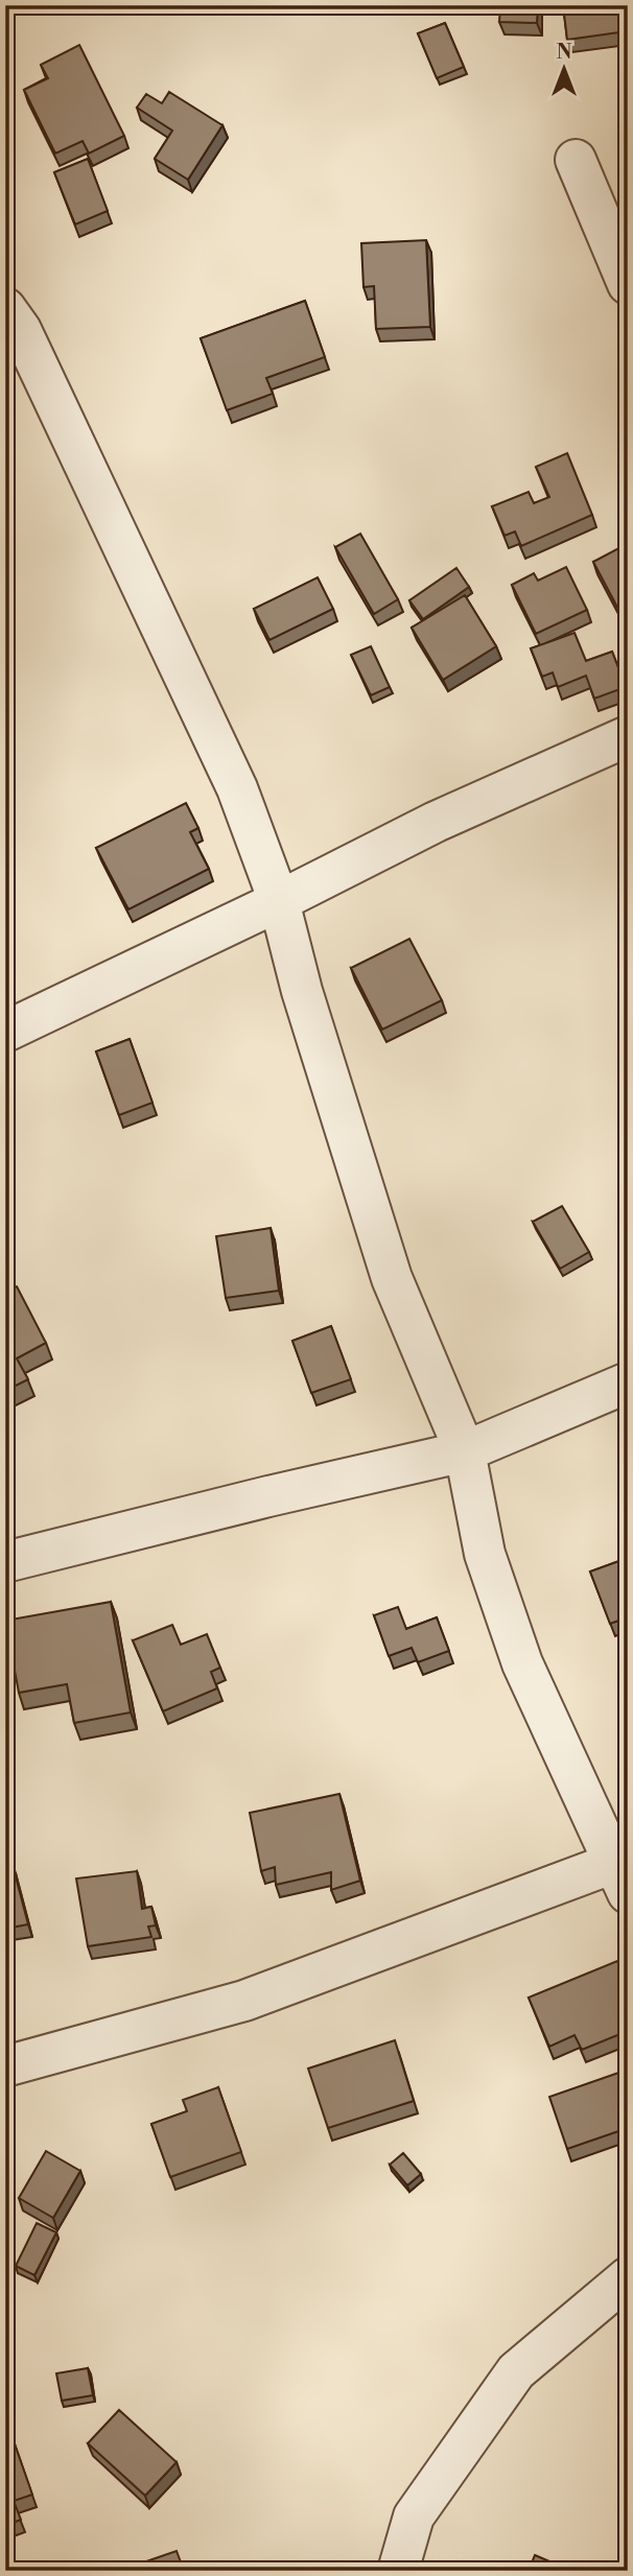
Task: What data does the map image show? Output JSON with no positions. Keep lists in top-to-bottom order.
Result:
{
  "north": "top"
}
